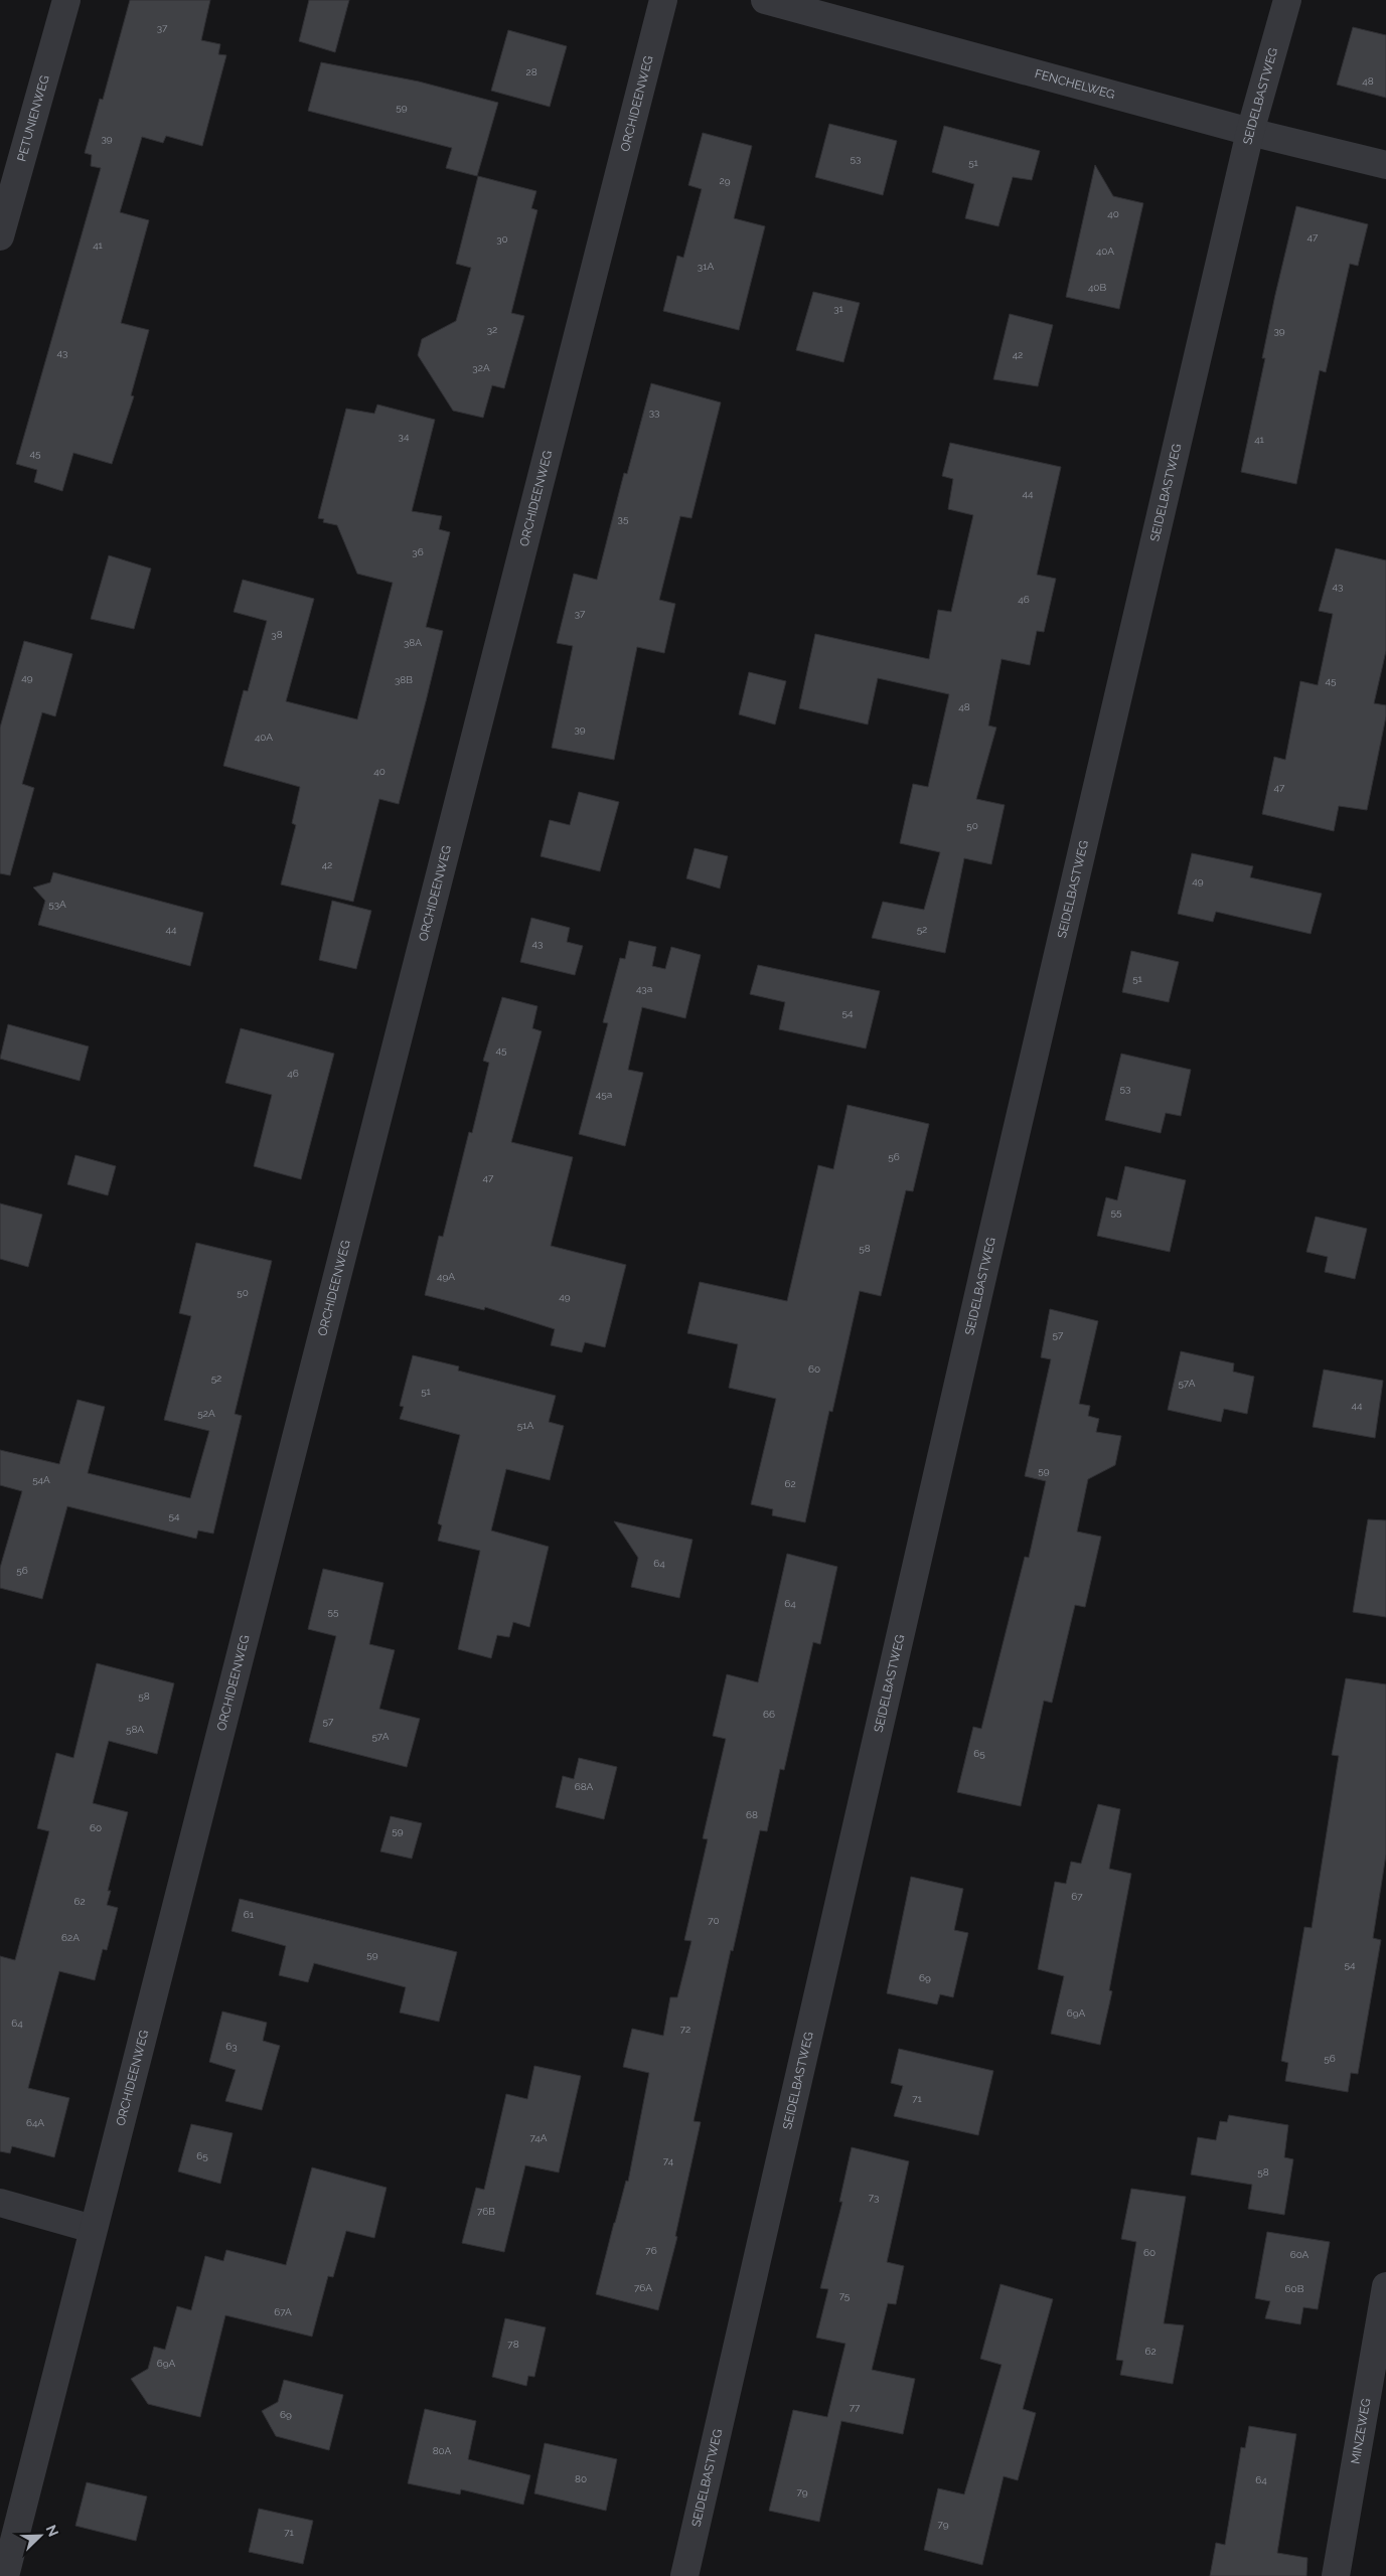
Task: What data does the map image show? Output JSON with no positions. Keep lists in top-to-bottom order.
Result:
{
  "streets": {
    "street": [
      "FENCHELWEG",
      "SEIDELBASTWEG",
      "ORCHIDEENWEG",
      "PETUNIENWEG",
      "MINZEWEG"
    ]
  },
  "crossings": [
    ["FENCHELWEG", "SEIDELBASTWEG"]
  ],
  "house_numbers": [
    "37",
    "28",
    "48",
    "59",
    "39",
    "53",
    "51",
    "29",
    "40",
    "47",
    "30",
    "41",
    "40A",
    "31A",
    "40B",
    "31",
    "32",
    "39",
    "43",
    "42",
    "32A",
    "33",
    "34",
    "41",
    "45",
    "44",
    "35",
    "36",
    "43",
    "46",
    "37",
    "38",
    "38A",
    "49",
    "38B",
    "45",
    "48",
    "39",
    "40A",
    "40",
    "47",
    "50",
    "42",
    "49",
    "53A",
    "44",
    "52",
    "43",
    "51",
    "43a",
    "54",
    "45",
    "46",
    "53",
    "45a",
    "56",
    "47",
    "55",
    "58",
    "49A",
    "50",
    "49",
    "57",
    "60",
    "52",
    "57A",
    "51",
    "44",
    "52A",
    "51A",
    "59",
    "54A",
    "62",
    "54",
    "64",
    "56",
    "64",
    "55",
    "58",
    "66",
    "57",
    "58A",
    "57A",
    "65",
    "68A",
    "68",
    "60",
    "59",
    "67",
    "62",
    "61",
    "70",
    "62A",
    "59",
    "54",
    "69",
    "69A",
    "64",
    "72",
    "63",
    "56",
    "71",
    "64A",
    "74A",
    "65",
    "74",
    "58",
    "73",
    "76B",
    "76",
    "60",
    "60A",
    "76A",
    "60B",
    "75",
    "67A",
    "78",
    "62",
    "69A",
    "77",
    "69",
    "80A",
    "80",
    "64",
    "79",
    "79",
    "71"
  ],
  "north": "top right"
}
